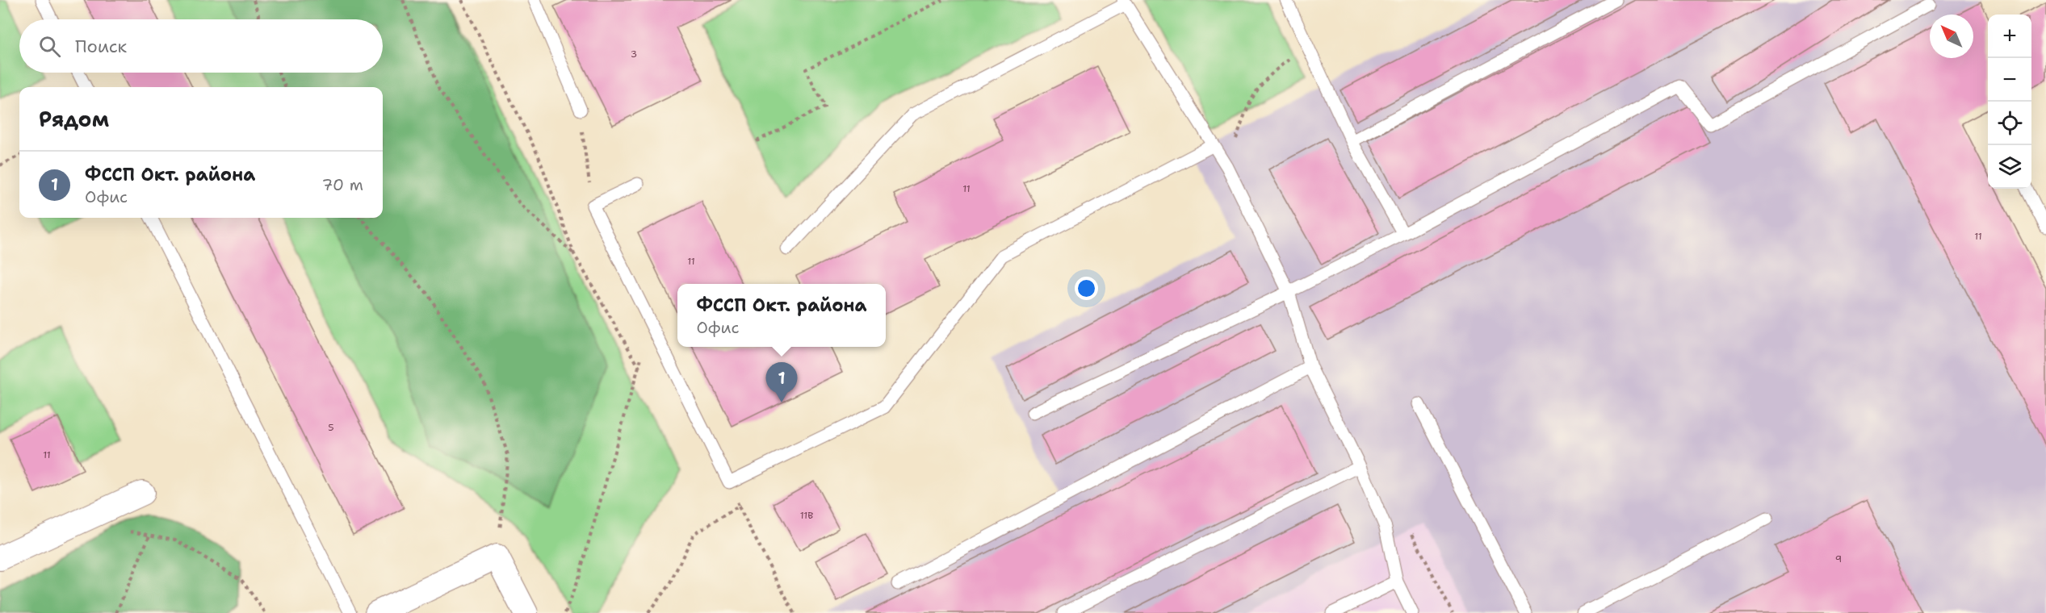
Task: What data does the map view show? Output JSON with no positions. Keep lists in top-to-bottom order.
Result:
{
  "house_numbers": [
    "3",
    "11",
    "11",
    "11",
    "5",
    "11",
    "11В",
    "9"
  ],
  "north": "top left",
  "page": {
    "map_buttons": ["+", "−"],
    "search": "Поиск",
    "heading": "Рядом",
    "list": [
      {
        "mark": "1",
        "name": "ФССП Окт. района",
        "note": "Офис",
        "value": "70 m"
      }
    ],
    "popup": ["ФССП Окт. района", "Офис"],
    "pins": "1"
  }
}
